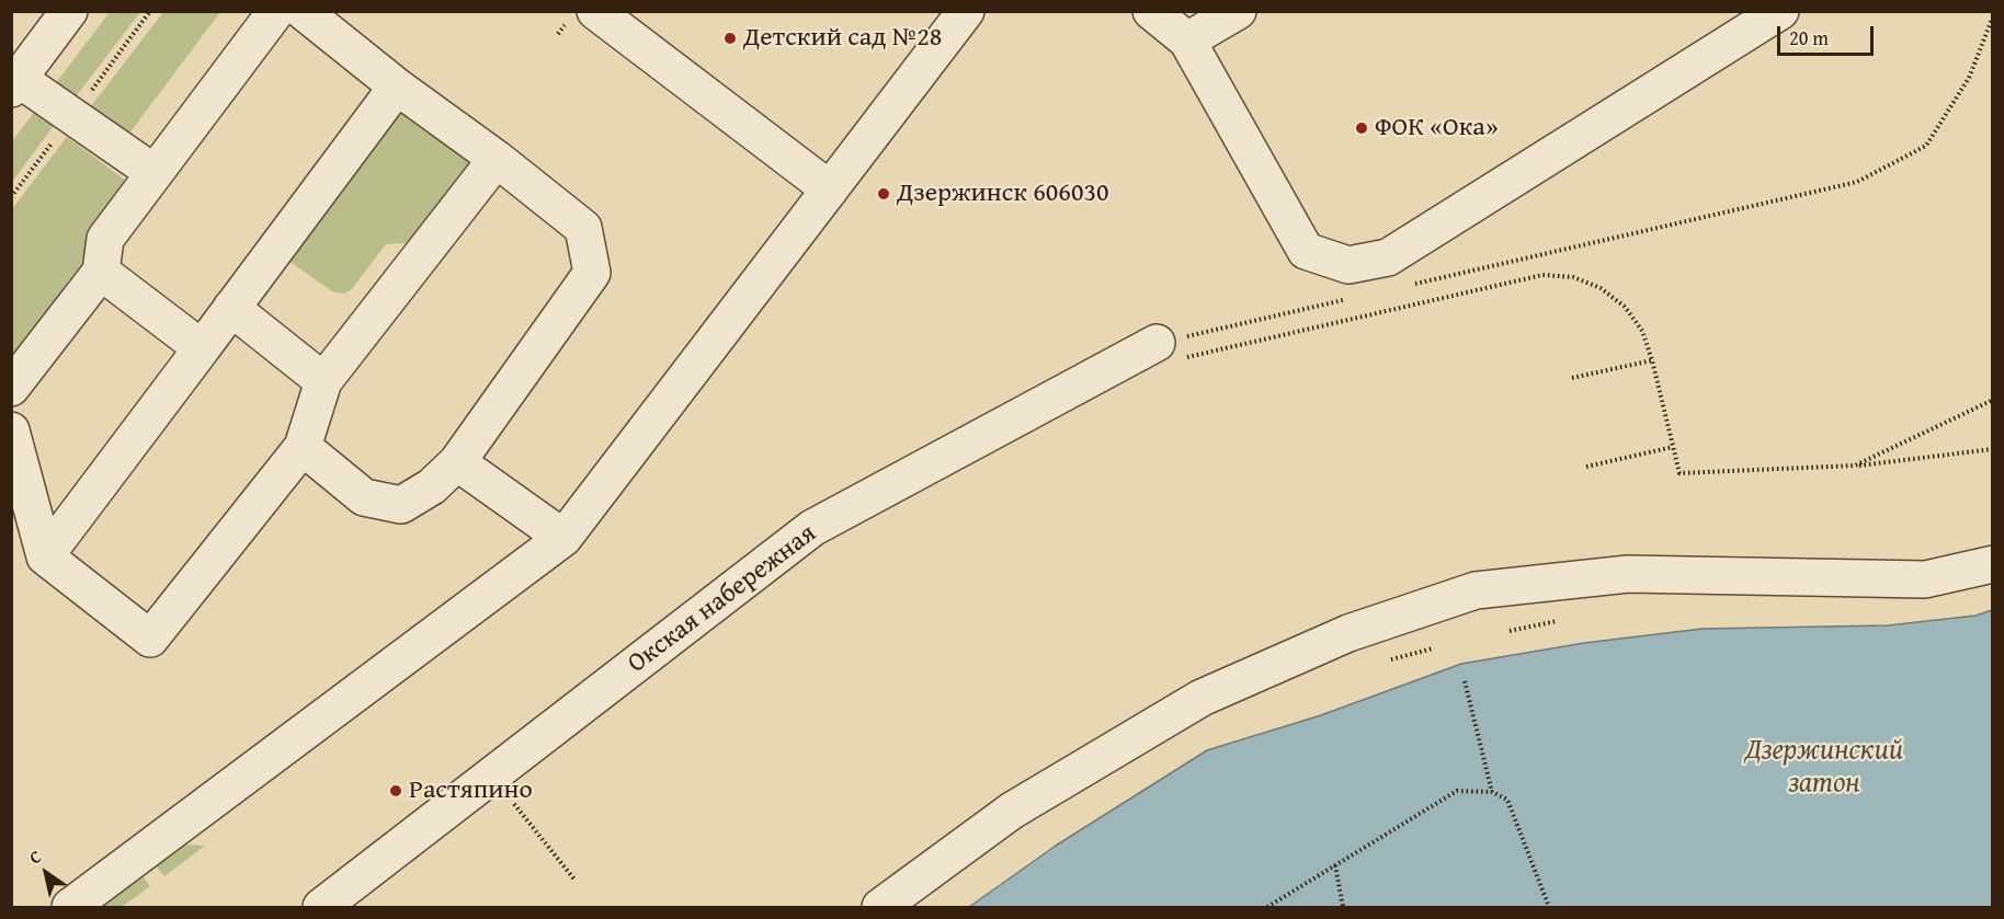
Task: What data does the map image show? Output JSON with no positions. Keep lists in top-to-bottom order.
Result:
{
  "streets": {
    "street": ["Окская набережная"]
  },
  "water": ["Дзержинский затон"],
  "places": [
    "Детский сад №28",
    "ФОК «Ока»",
    "Дзержинск 606030",
    "Растяпино"
  ],
  "scale_bar": "20 m",
  "north": "top left"
}
